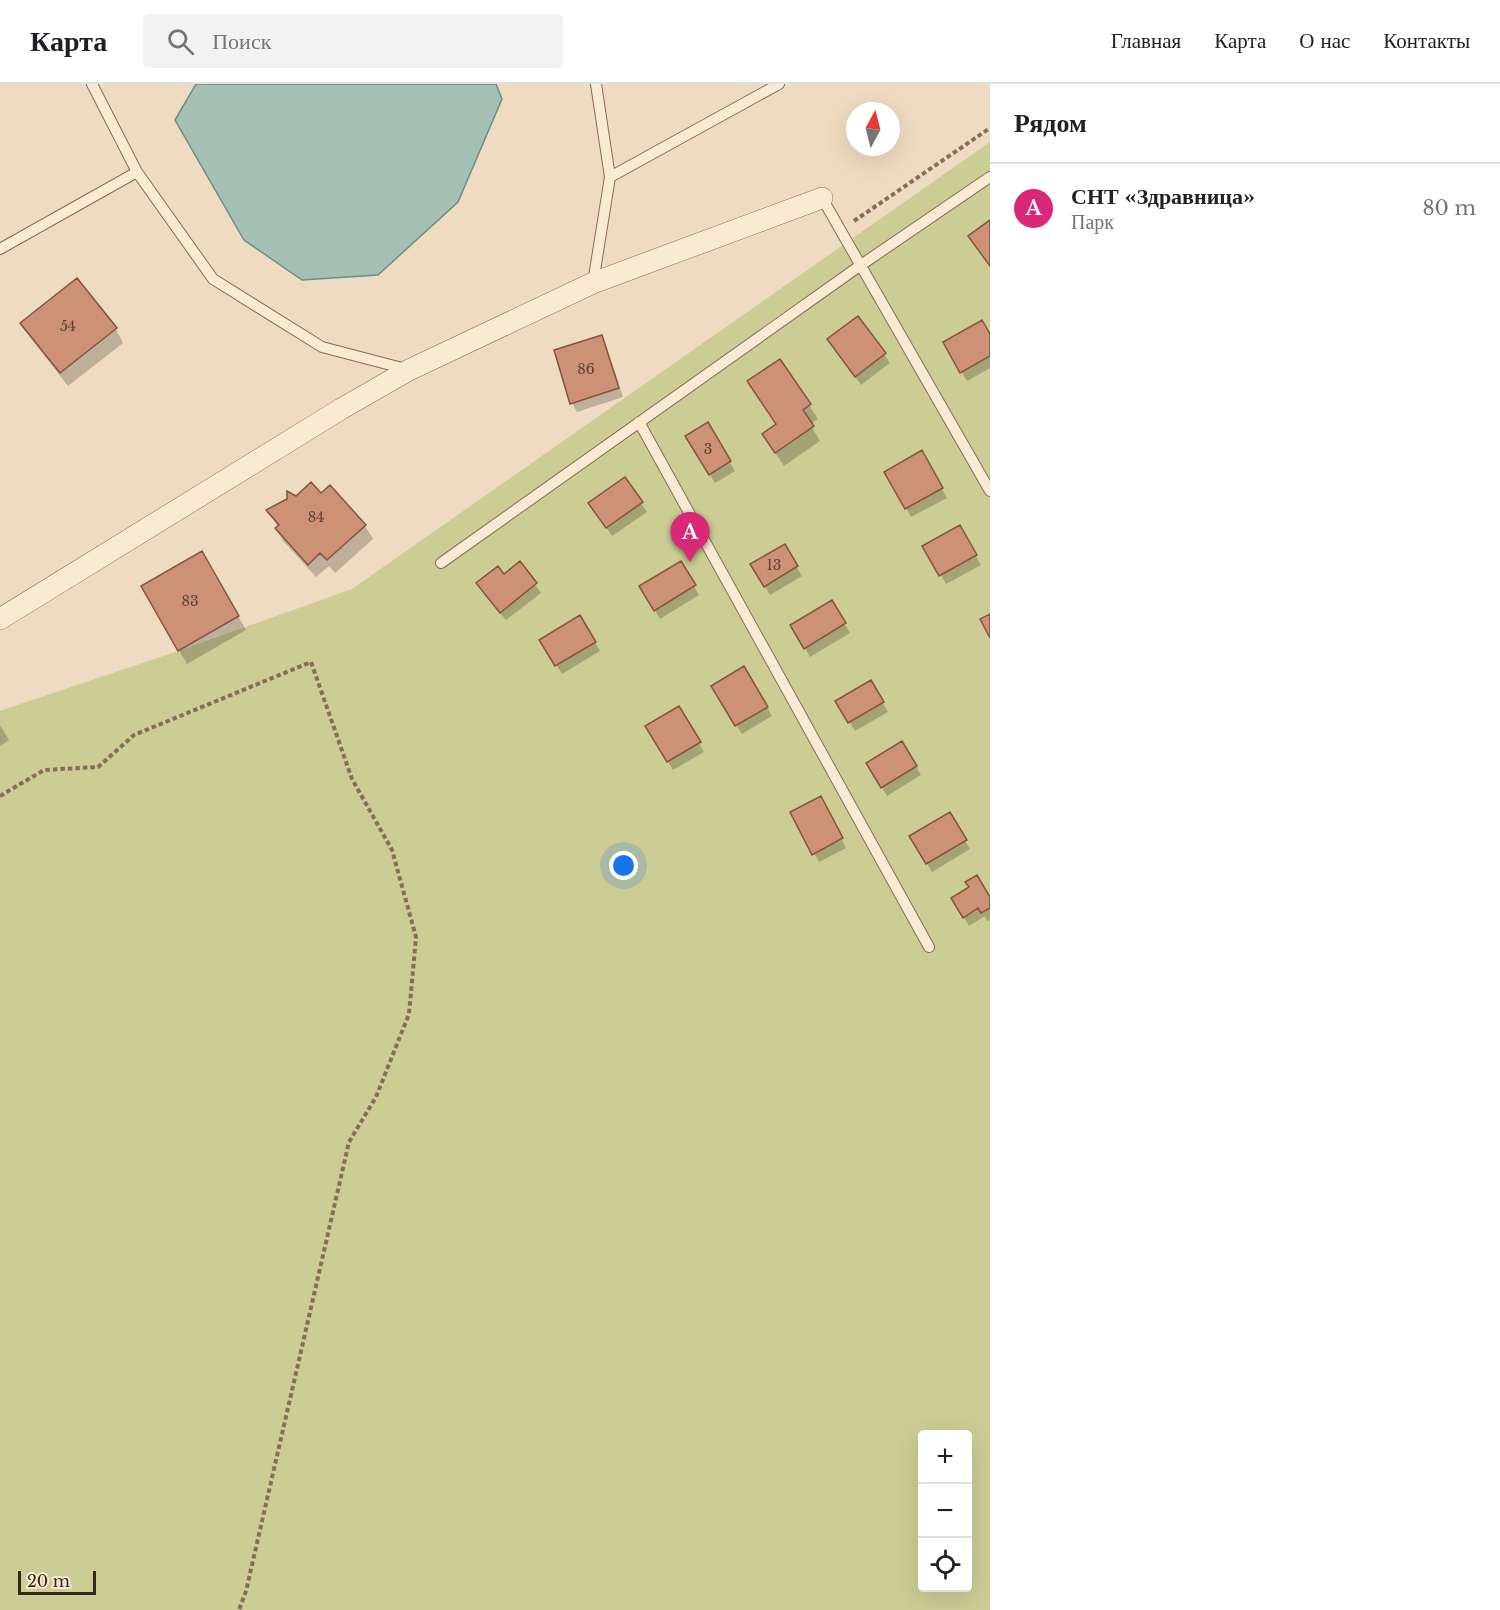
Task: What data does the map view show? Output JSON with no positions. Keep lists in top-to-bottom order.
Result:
{
  "house_numbers": [
    "54",
    "86",
    "3",
    "84",
    "13",
    "83"
  ],
  "scale_bar": "20 m",
  "north": "top",
  "page": {
    "header": "Карта",
    "search": "Поиск",
    "nav": [
      "Главная",
      "Карта",
      "О нас",
      "Контакты"
    ],
    "heading": "Рядом",
    "list": [
      {
        "mark": "A",
        "name": "СНТ «Здравница»",
        "note": "Парк",
        "value": "80 m"
      }
    ],
    "pins": "A",
    "map_buttons": ["+", "−"],
    "scale": "20 m"
  }
}
